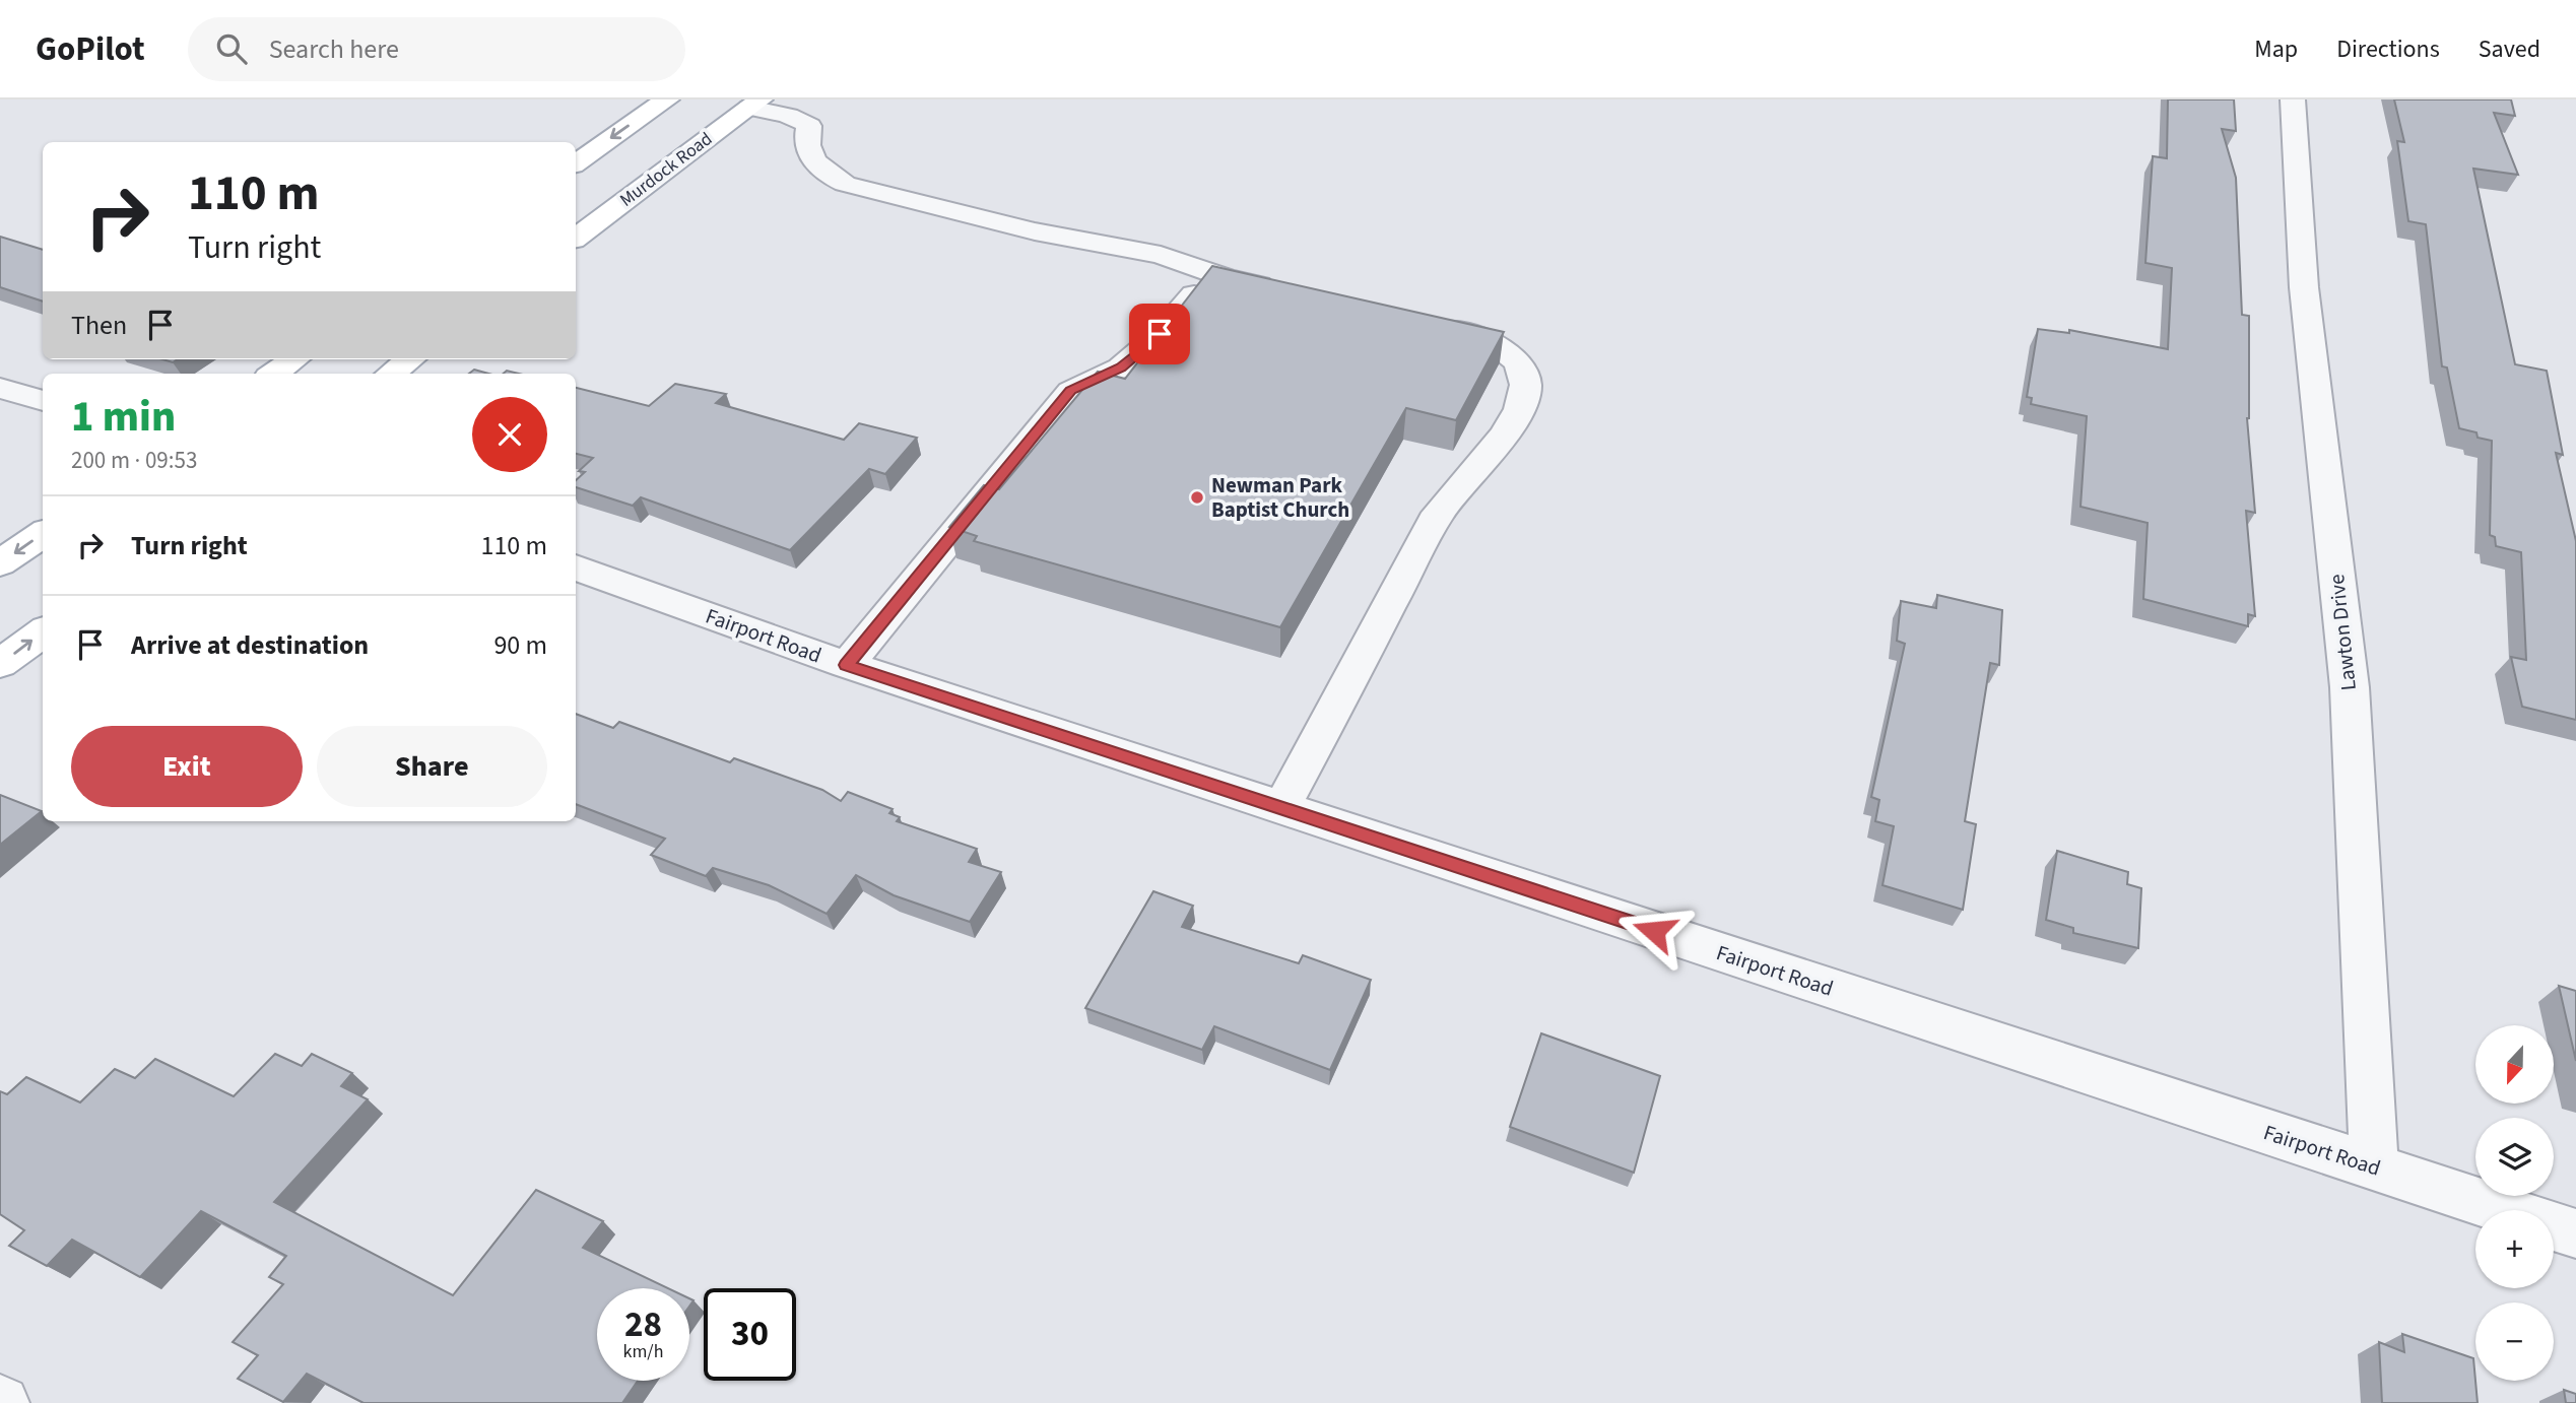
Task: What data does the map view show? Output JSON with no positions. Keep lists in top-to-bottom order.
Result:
{
  "streets": {
    "main road": ["Murdock Road"],
    "street": ["Lawton Drive", "Fairport Road"]
  },
  "crossings": [
    ["Lawton Drive", "Fairport Road"]
  ],
  "places": ["Newman Park Baptist Church"],
  "north": "bottom",
  "page": {
    "header": "GoPilot",
    "search": "Search here",
    "nav": ["Map", "Directions", "Saved"],
    "turn": ["110 m", "Turn right"],
    "then": "Then",
    "heading": ["1 min", "200 m · 09:53"],
    "list": [
      {
        "name": "Turn right",
        "value": "110 m"
      },
      {
        "name": "Arrive at destination",
        "value": "90 m"
      }
    ],
    "buttons": ["Exit", "Share"],
    "map_buttons": ["+", "−"],
    "speed": "28 km/h",
    "limit": "30"
  }
}
